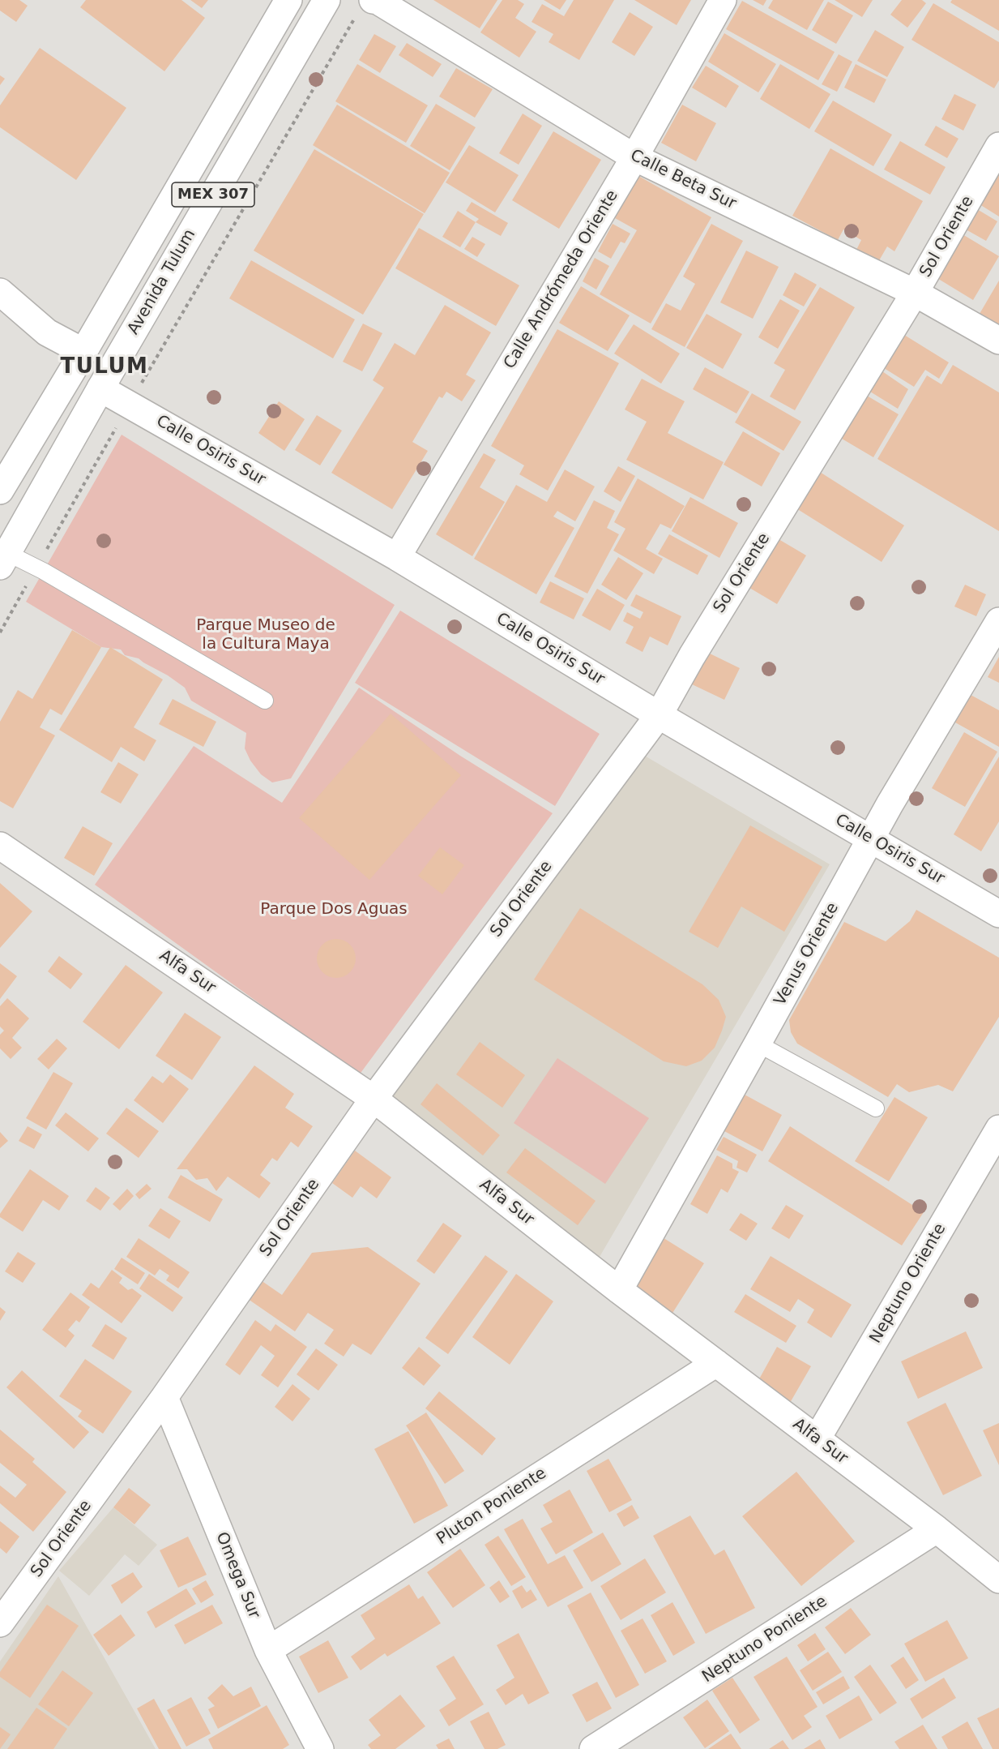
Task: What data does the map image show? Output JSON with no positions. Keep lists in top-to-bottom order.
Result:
{
  "streets": {
    "street": [
      "Calle Beta Sur",
      "MEX 307",
      "Sol Oriente",
      "Calle Andrómeda Oriente",
      "Avenida Tulum",
      "Calle Osiris Sur",
      "Venus Oriente",
      "Alfa Sur",
      "Neptuno Oriente",
      "Pluton Poniente",
      "Omega Sur",
      "Neptuno Poniente"
    ]
  },
  "crossings": [
    ["Calle Beta Sur", "Sol Oriente"],
    ["Calle Beta Sur", "Calle Andrómeda Oriente"],
    ["Sol Oriente", "Calle Osiris Sur"],
    ["Sol Oriente", "Alfa Sur"],
    ["Sol Oriente", "Omega Sur"],
    ["Calle Andrómeda Oriente", "Calle Osiris Sur"],
    ["Avenida Tulum", "Calle Osiris Sur"],
    ["Calle Osiris Sur", "Venus Oriente"],
    ["Venus Oriente", "Alfa Sur"],
    ["Alfa Sur", "Neptuno Oriente"],
    ["Alfa Sur", "Pluton Poniente"],
    ["Alfa Sur", "Neptuno Poniente"],
    ["Pluton Poniente", "Omega Sur"]
  ],
  "districts": ["TULUM"],
  "parks": ["Parque Museo de la Cultura Maya", "Parque Dos Aguas"]
}
